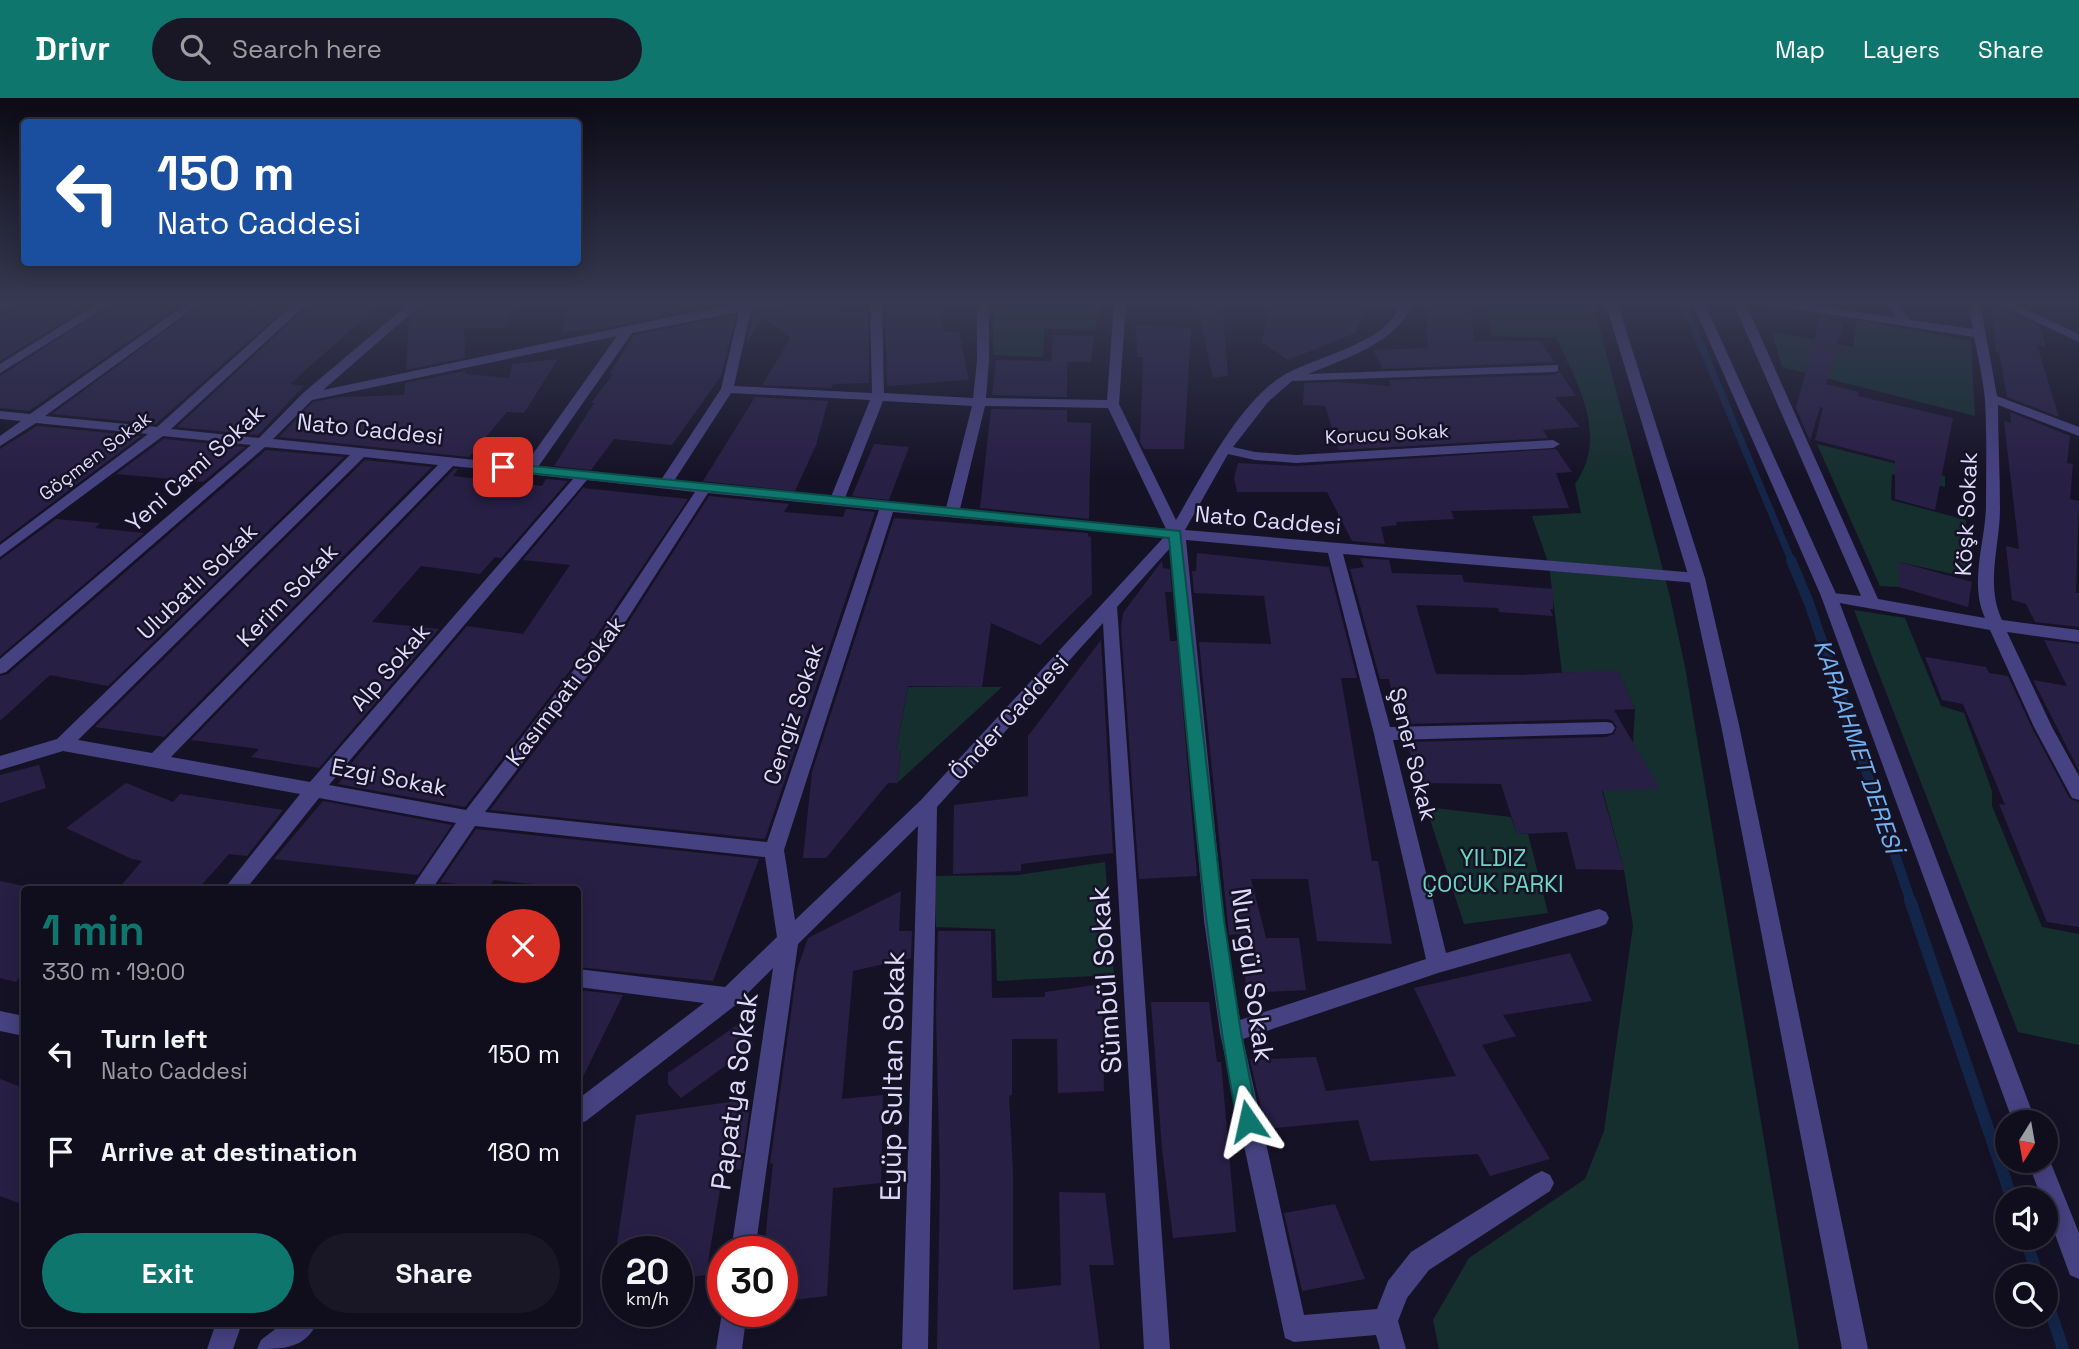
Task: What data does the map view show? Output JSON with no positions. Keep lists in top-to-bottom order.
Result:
{
  "streets": {
    "street": [
      "Nato Caddesi",
      "Korucu Sokak",
      "Göçmen Sokak",
      "Yeni Cami Sokak",
      "Köşk Sokak",
      "Ulubatlı Sokak",
      "Kerim Sokak",
      "Alp Sokak",
      "Kasımpatı Sokak",
      "Cengiz Sokak",
      "Önder Caddesi",
      "Şener Sokak",
      "Ezgi Sokak",
      "Nurgül Sokak",
      "Sümbül Sokak",
      "Eyüp Sultan Sokak",
      "Papatya Sokak"
    ]
  },
  "crossings": [
    ["Nato Caddesi", "Göçmen Sokak"],
    ["Nato Caddesi", "Yeni Cami Sokak"],
    ["Nato Caddesi", "Ulubatlı Sokak"],
    ["Nato Caddesi", "Kerim Sokak"],
    ["Nato Caddesi", "Alp Sokak"],
    ["Nato Caddesi", "Kasımpatı Sokak"],
    ["Nato Caddesi", "Cengiz Sokak"],
    ["Nato Caddesi", "Önder Caddesi"],
    ["Nato Caddesi", "Şener Sokak"],
    ["Nato Caddesi", "Nurgül Sokak"],
    ["Korucu Sokak", "Önder Caddesi"],
    ["Ulubatlı Sokak", "Ezgi Sokak"],
    ["Kerim Sokak", "Ezgi Sokak"],
    ["Alp Sokak", "Ezgi Sokak"],
    ["Kasımpatı Sokak", "Ezgi Sokak"],
    ["Cengiz Sokak", "Önder Caddesi"],
    ["Cengiz Sokak", "Ezgi Sokak"],
    ["Cengiz Sokak", "Papatya Sokak"],
    ["Önder Caddesi", "Nurgül Sokak"],
    ["Önder Caddesi", "Sümbül Sokak"],
    ["Önder Caddesi", "Eyüp Sultan Sokak"],
    ["Önder Caddesi", "Papatya Sokak"]
  ],
  "water": ["KARAAHMET DERESİ"],
  "parks": ["YILDIZ ÇOCUK PARKI"],
  "north": "bottom",
  "page": {
    "header": "Drivr",
    "search": "Search here",
    "nav": ["Map", "Layers", "Share"],
    "turn": ["150 m", "Nato Caddesi"],
    "heading": ["1 min", "330 m · 19:00"],
    "list": [
      {
        "name": "Turn left",
        "note": "Nato Caddesi",
        "value": "150 m"
      },
      {
        "name": "Arrive at destination",
        "value": "180 m"
      }
    ],
    "buttons": ["Exit", "Share"],
    "speed": "20 km/h",
    "limit": "30"
  }
}
